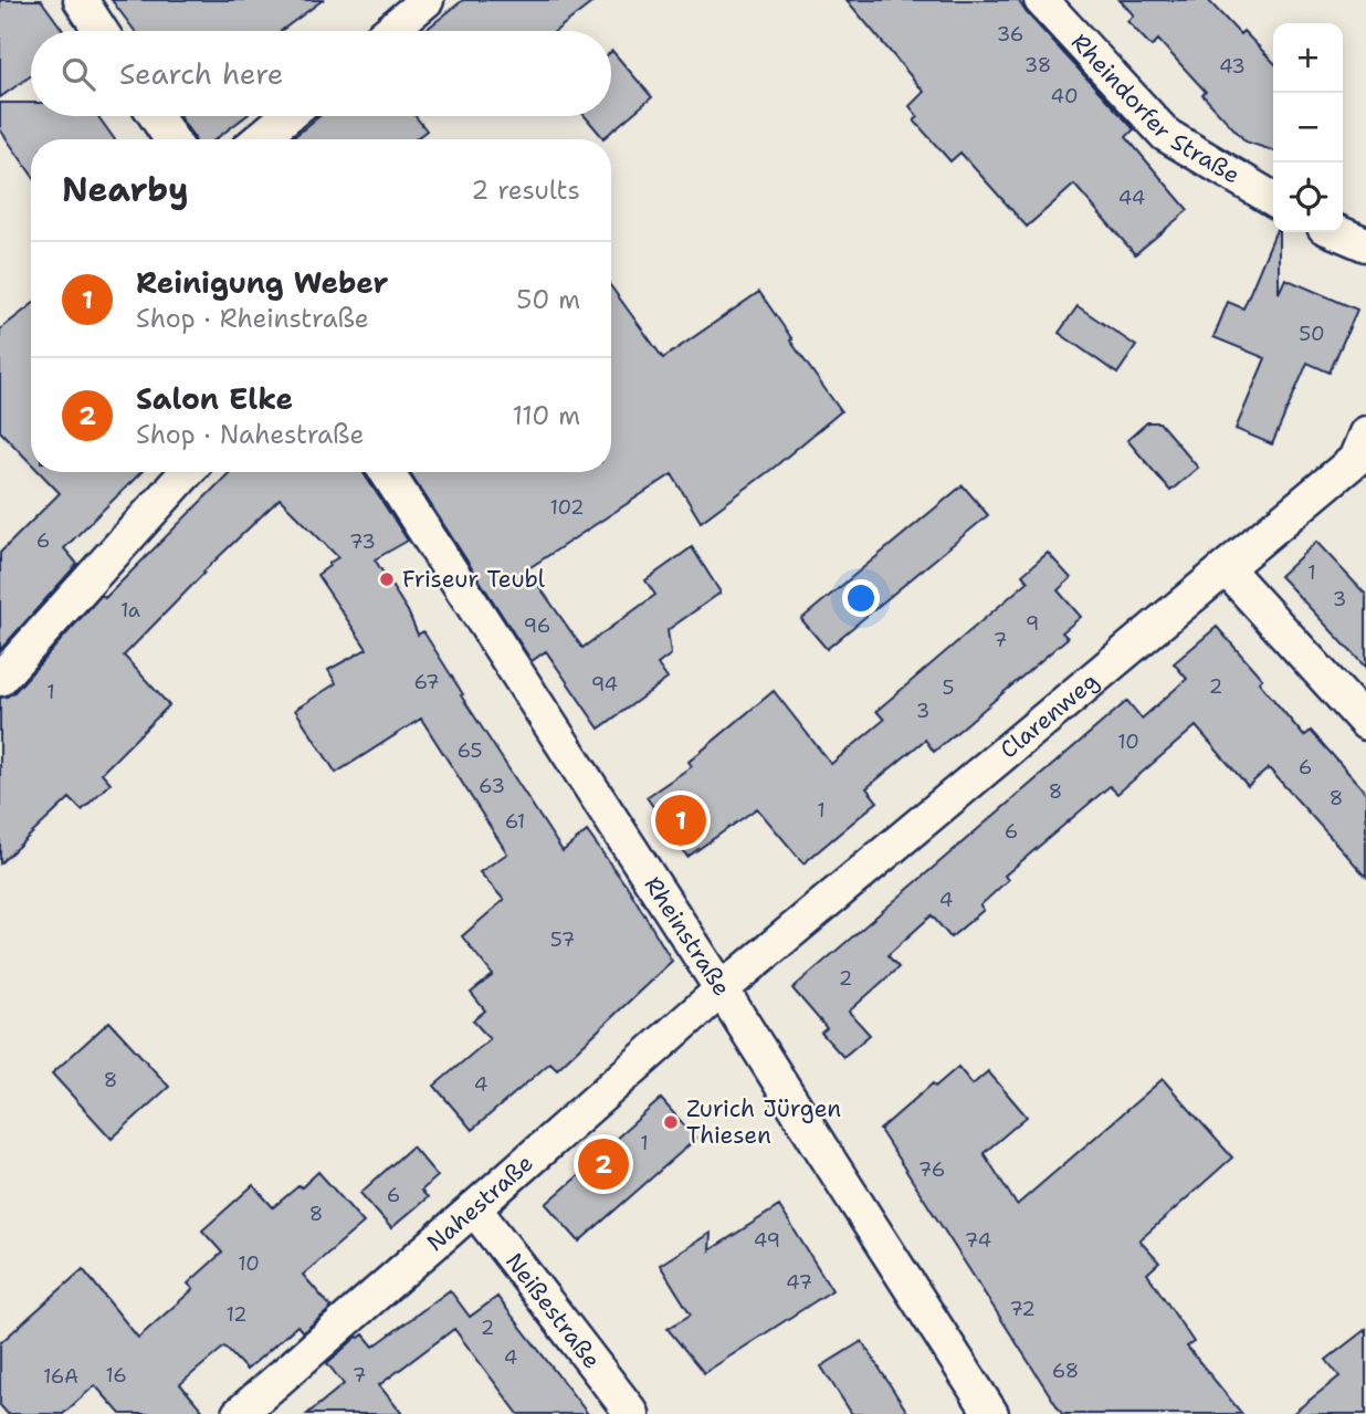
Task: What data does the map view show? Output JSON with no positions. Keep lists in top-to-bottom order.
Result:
{
  "streets": {
    "street": [
      "Rheindorfer Straße",
      "Clarenweg",
      "Rheinstraße",
      "Nahestraße",
      "Neißestraße"
    ]
  },
  "crossings": [
    ["Clarenweg", "Rheinstraße"],
    ["Clarenweg", "Nahestraße"],
    ["Rheinstraße", "Nahestraße"],
    ["Nahestraße", "Neißestraße"]
  ],
  "places": ["Friseur Teubl", "Zurich Jürgen Thiesen"],
  "house_numbers": [
    "36",
    "38",
    "43",
    "40",
    "44",
    "50",
    "102",
    "6",
    "73",
    "1",
    "3",
    "1a",
    "9",
    "96",
    "7",
    "67",
    "94",
    "2",
    "5",
    "1",
    "3",
    "10",
    "65",
    "6",
    "63",
    "8",
    "8",
    "1",
    "61",
    "6",
    "4",
    "57",
    "2",
    "8",
    "4",
    "1",
    "76",
    "6",
    "8",
    "49",
    "74",
    "10",
    "47",
    "72",
    "12",
    "2",
    "4",
    "68",
    "16",
    "7",
    "16A"
  ],
  "page": {
    "map_buttons": ["+", "−"],
    "search": "Search here",
    "heading": ["Nearby", "2 results"],
    "list": [
      {
        "mark": "1",
        "name": "Reinigung Weber",
        "note": "Shop · Rheinstraße",
        "value": "50 m"
      },
      {
        "mark": "2",
        "name": "Salon Elke",
        "note": "Shop · Nahestraße",
        "value": "110 m"
      }
    ],
    "pins": ["1", "2"]
  }
}
